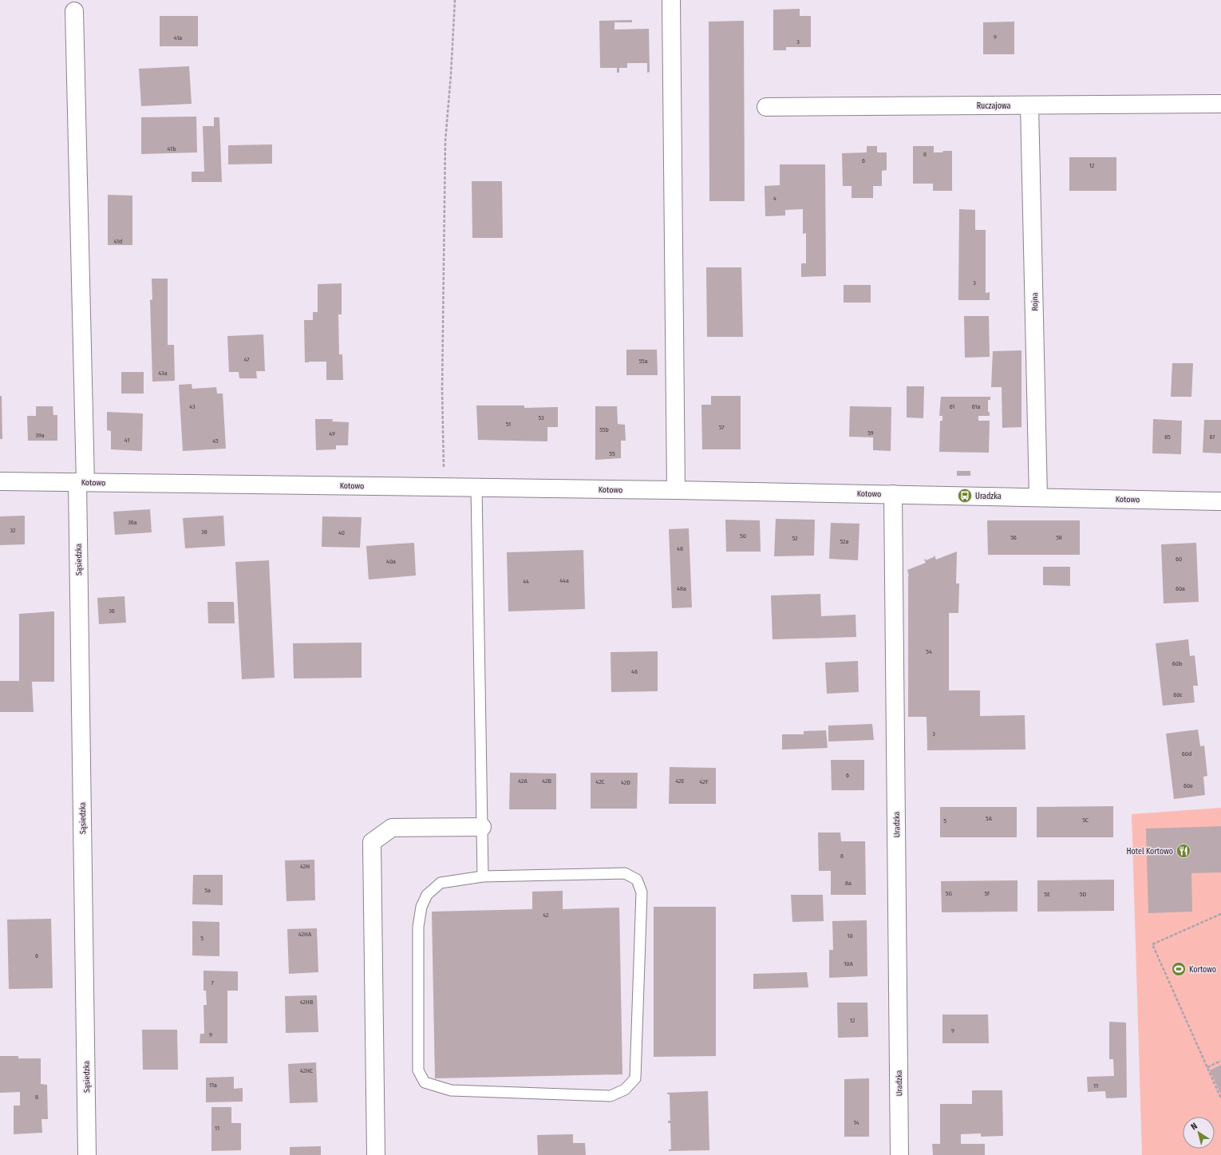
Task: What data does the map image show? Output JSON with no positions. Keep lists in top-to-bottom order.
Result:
{
  "streets": {
    "street": [
      "Ruczajowa",
      "Rojna",
      "Kotowo",
      "Sąsiedzka",
      "Uradzka"
    ]
  },
  "crossings": [
    ["Ruczajowa", "Rojna"],
    ["Rojna", "Kotowo"],
    ["Kotowo", "Sąsiedzka"],
    ["Kotowo", "Uradzka"]
  ],
  "places": {
    "bus stop": ["Uradzka"],
    "restaurant": ["Hotel Kortowo"],
    "sports": ["Kortowo"]
  },
  "house_numbers": [
    "9",
    "41a",
    "3",
    "41b",
    "8",
    "6",
    "12",
    "4",
    "41d",
    "3",
    "47",
    "55a",
    "43a",
    "43",
    "61",
    "61a",
    "53",
    "51",
    "57",
    "55b",
    "59",
    "49",
    "39a",
    "65",
    "67",
    "41",
    "45",
    "55",
    "36a",
    "32",
    "38",
    "40",
    "50",
    "56",
    "58",
    "52",
    "52a",
    "48",
    "60",
    "40a",
    "44a",
    "44",
    "48a",
    "60a",
    "36",
    "54",
    "60b",
    "46",
    "60c",
    "3",
    "60d",
    "6",
    "42A",
    "42B",
    "42E",
    "42C",
    "42F",
    "42D",
    "60e",
    "5A",
    "5C",
    "5",
    "8",
    "42H",
    "8a",
    "5a",
    "5G",
    "5F",
    "5E",
    "5D",
    "42",
    "42HA",
    "10",
    "5",
    "6",
    "10A",
    "7",
    "42HB",
    "12",
    "9",
    "9",
    "42HC",
    "11a",
    "11",
    "8",
    "14",
    "11"
  ],
  "north": "top left"
}
